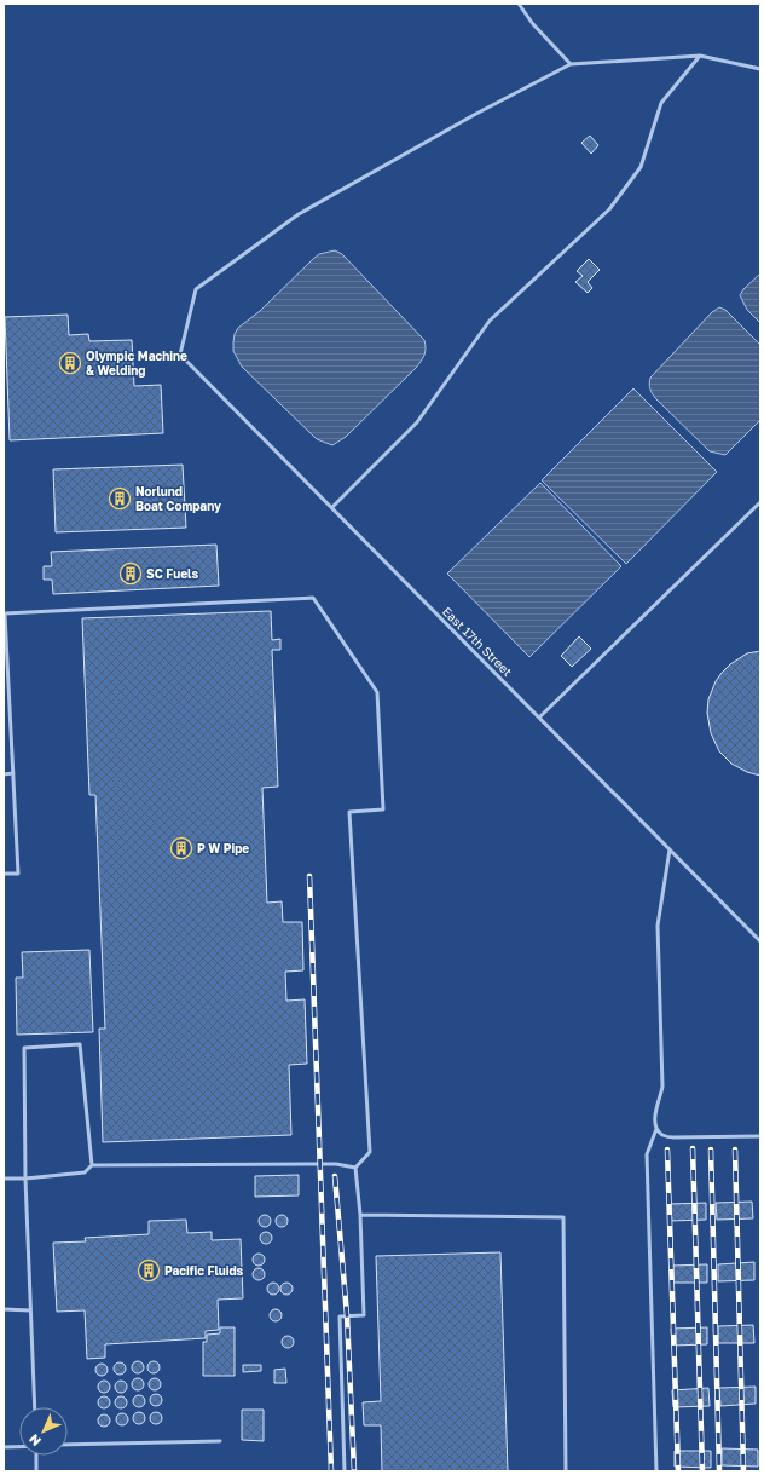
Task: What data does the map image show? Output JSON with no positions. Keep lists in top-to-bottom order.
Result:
{
  "streets": {
    "lane": ["East 17th Street"]
  },
  "places": {
    "building": [
      "Olympic Machine & Welding",
      "Norlund Boat Company",
      "SC Fuels",
      "P W Pipe",
      "Pacific Fluids"
    ]
  },
  "north": "bottom left"
}
